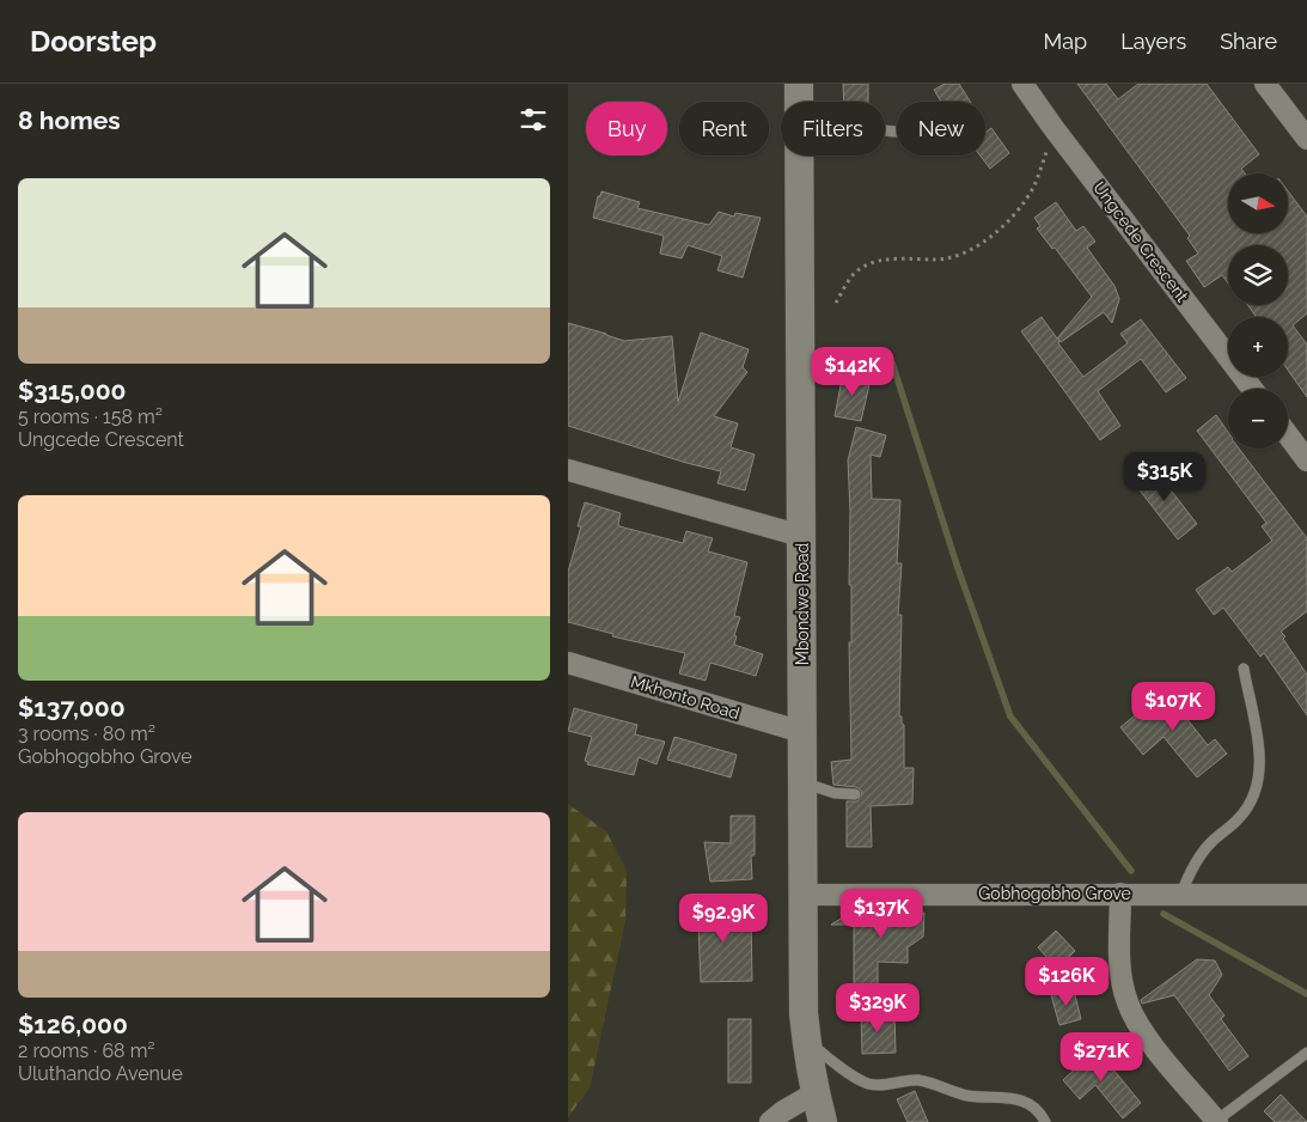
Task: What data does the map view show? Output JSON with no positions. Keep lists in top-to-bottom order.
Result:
{
  "streets": {
    "street": [
      "Ungcede Crescent",
      "Mbondwe Road",
      "Mkhonto Road",
      "Gobhogobho Grove"
    ]
  },
  "crossings": [
    ["Mbondwe Road", "Mkhonto Road"],
    ["Mbondwe Road", "Gobhogobho Grove"]
  ],
  "north": "right",
  "page": {
    "header": "Doorstep",
    "nav": ["Map", "Layers", "Share"],
    "heading": "8 homes",
    "chip": [
      "Buy",
      "Rent",
      "Filters",
      "New"
    ],
    "list": [
      {
        "name": "$315,000",
        "note": "5 rooms · 158 m² · Ungcede Crescent"
      },
      {
        "name": "$137,000",
        "note": "3 rooms · 80 m² · Gobhogobho Grove"
      },
      {
        "name": "$126,000",
        "note": "2 rooms · 68 m² · Uluthando Avenue"
      }
    ],
    "map_buttons": ["+", "−"],
    "price": [
      "$142K",
      "$315K",
      "$107K",
      "$137K",
      "$92.9K",
      "$126K",
      "$329K",
      "$271K"
    ]
  }
}
